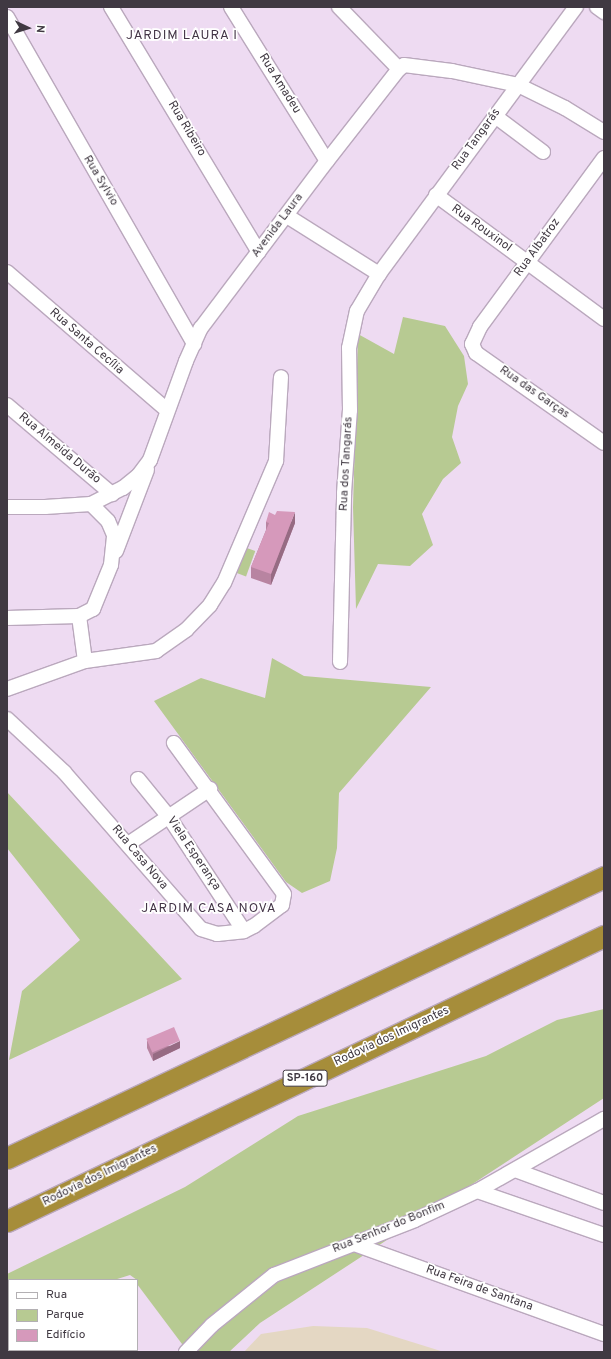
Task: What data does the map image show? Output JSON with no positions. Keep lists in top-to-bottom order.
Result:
{
  "streets": {
    "highway": ["Rodovia dos Imigrantes", "SP-160"],
    "street": [
      "Rua Amadeu",
      "Rua Ribeiro",
      "Rua Tangarás",
      "Rua Sylvio",
      "Avenida Laura",
      "Rua Rouxinol",
      "Rua Albatroz",
      "Rua Santa Cecília",
      "Rua das Garças",
      "Rua Almeida Durão",
      "Rua dos Tangarás",
      "Viela Esperança",
      "Rua Casa Nova",
      "Rua Senhor do Bonfim",
      "Rua Feira de Santana"
    ]
  },
  "crossings": [
    ["Rua Amadeu", "Avenida Laura"],
    ["Rua Ribeiro", "Avenida Laura"],
    ["Rua Tangarás", "Rua Rouxinol"],
    ["Rua Tangarás", "Rua dos Tangarás"],
    ["Rua Sylvio", "Avenida Laura"],
    ["Avenida Laura", "Rua Santa Cecília"],
    ["Avenida Laura", "Rua Almeida Durão"],
    ["Rua Rouxinol", "Rua Albatroz"],
    ["Rua Albatroz", "Rua das Garças"],
    ["Viela Esperança", "Rua Casa Nova"],
    ["Rua Senhor do Bonfim", "Rua Feira de Santana"]
  ],
  "districts": ["JARDIM LAURA I", "JARDIM CASA NOVA"],
  "legend": ["Rua", "Parque", "Edifício"],
  "north": "right"
}
